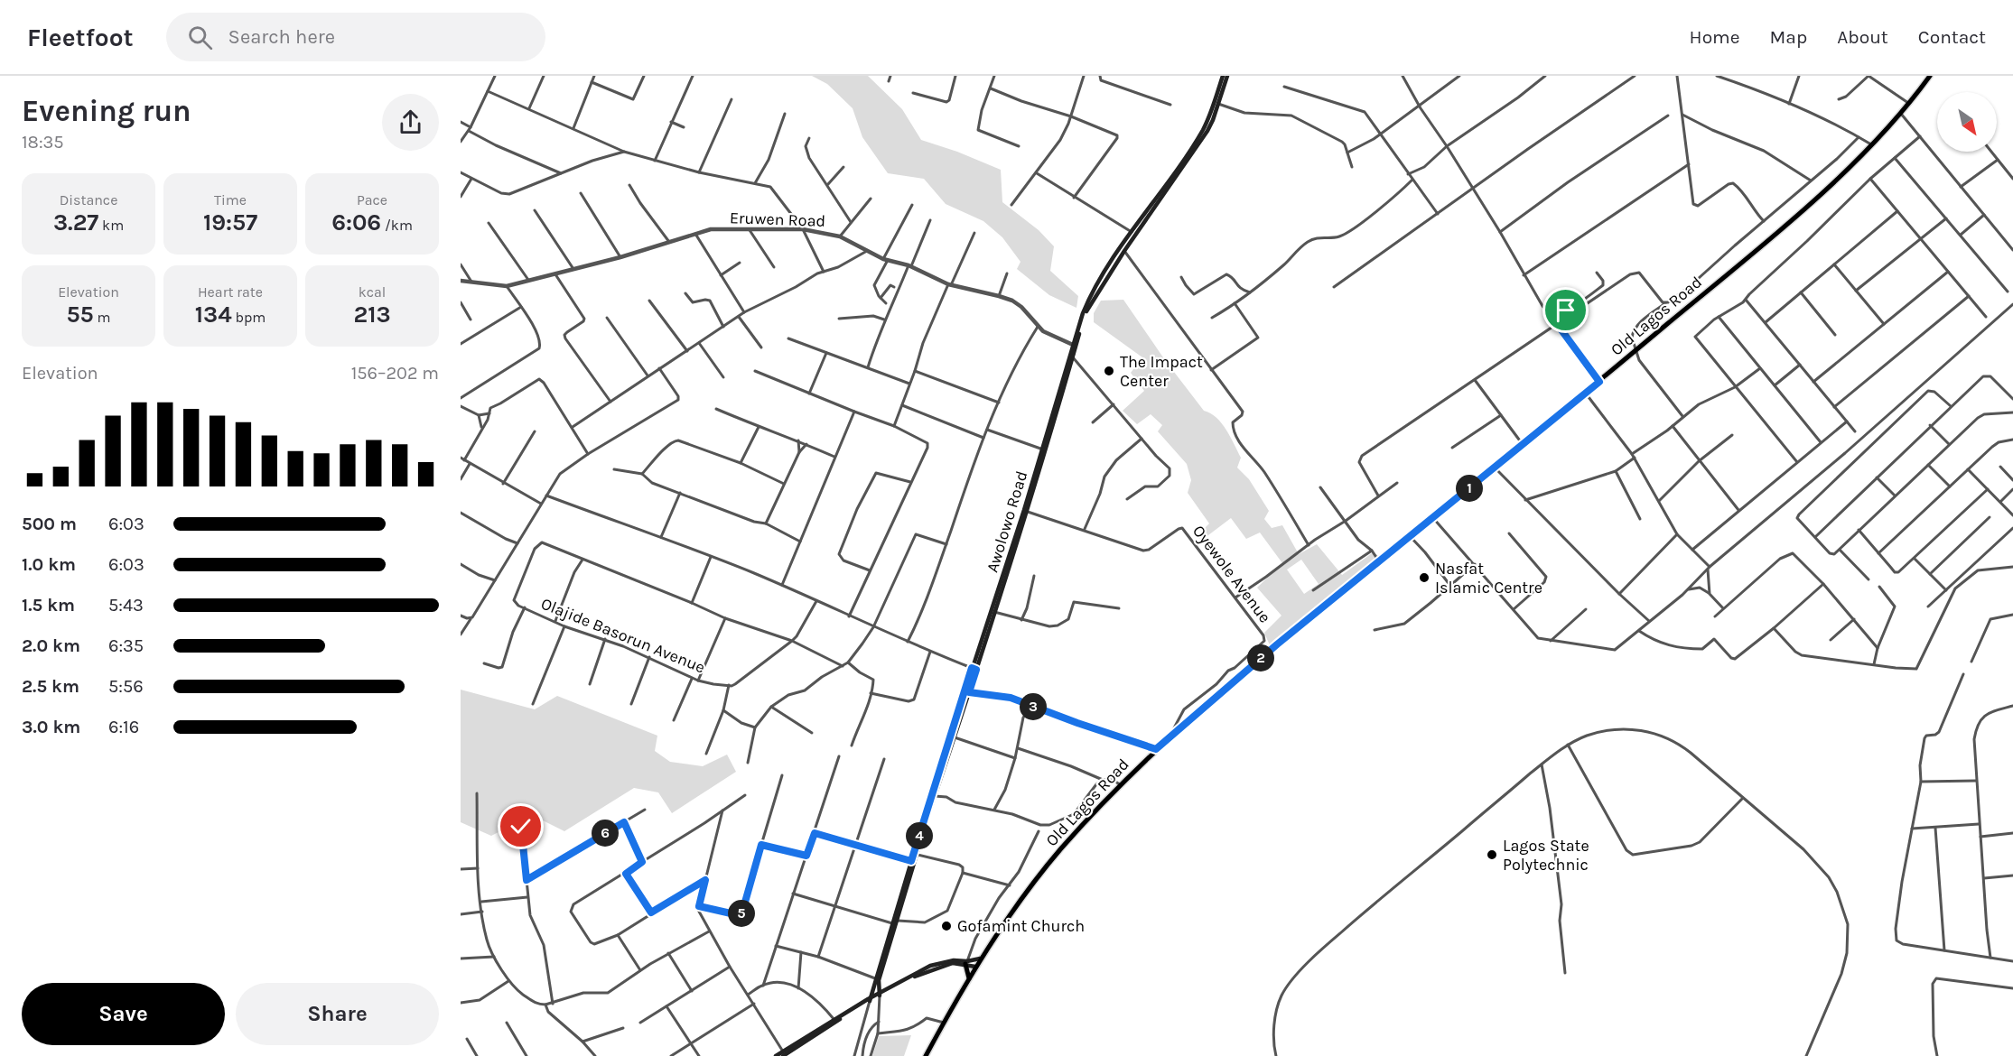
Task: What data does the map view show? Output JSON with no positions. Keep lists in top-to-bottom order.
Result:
{
  "streets": {
    "main road": ["Old Lagos Road", "Awolowo Road"],
    "street": ["Eruwen Road", "Oyewole Avenue", "Olajide Basorun Avenue"]
  },
  "crossings": [
    ["Eruwen Road", "Awolowo Road"],
    ["Old Lagos Road", "Oyewole Avenue"],
    ["Awolowo Road", "Oyewole Avenue"]
  ],
  "places": [
    "The Impact Center",
    "Nasfat Islamic Centre",
    "Lagos State Polytechnic",
    "Gofamint Church"
  ],
  "north": "bottom right",
  "page": {
    "header": "Fleetfoot",
    "search": "Search here",
    "nav": [
      "Home",
      "Map",
      "About",
      "Contact"
    ],
    "heading": ["Evening run", "18:35"],
    "stats": [
      ["Distance", "3.27 km"],
      ["Time", "19:57"],
      ["Pace", "6:06 /km"],
      ["Elevation", "55 m"],
      ["Heart rate", "134 bpm"],
      ["kcal", "213"]
    ],
    "chart": ["Elevation", "156–202 m"],
    "pins": [
      "1",
      "2",
      "3",
      "6",
      "4",
      "5"
    ],
    "list": [
      {
        "name": "500 m",
        "note": "6:03"
      },
      {
        "name": "1.0 km",
        "note": "6:03"
      },
      {
        "name": "1.5 km",
        "note": "5:43"
      },
      {
        "name": "2.0 km",
        "note": "6:35"
      },
      {
        "name": "2.5 km",
        "note": "5:56"
      },
      {
        "name": "3.0 km",
        "note": "6:16"
      }
    ],
    "buttons": ["Save", "Share"]
  }
}
